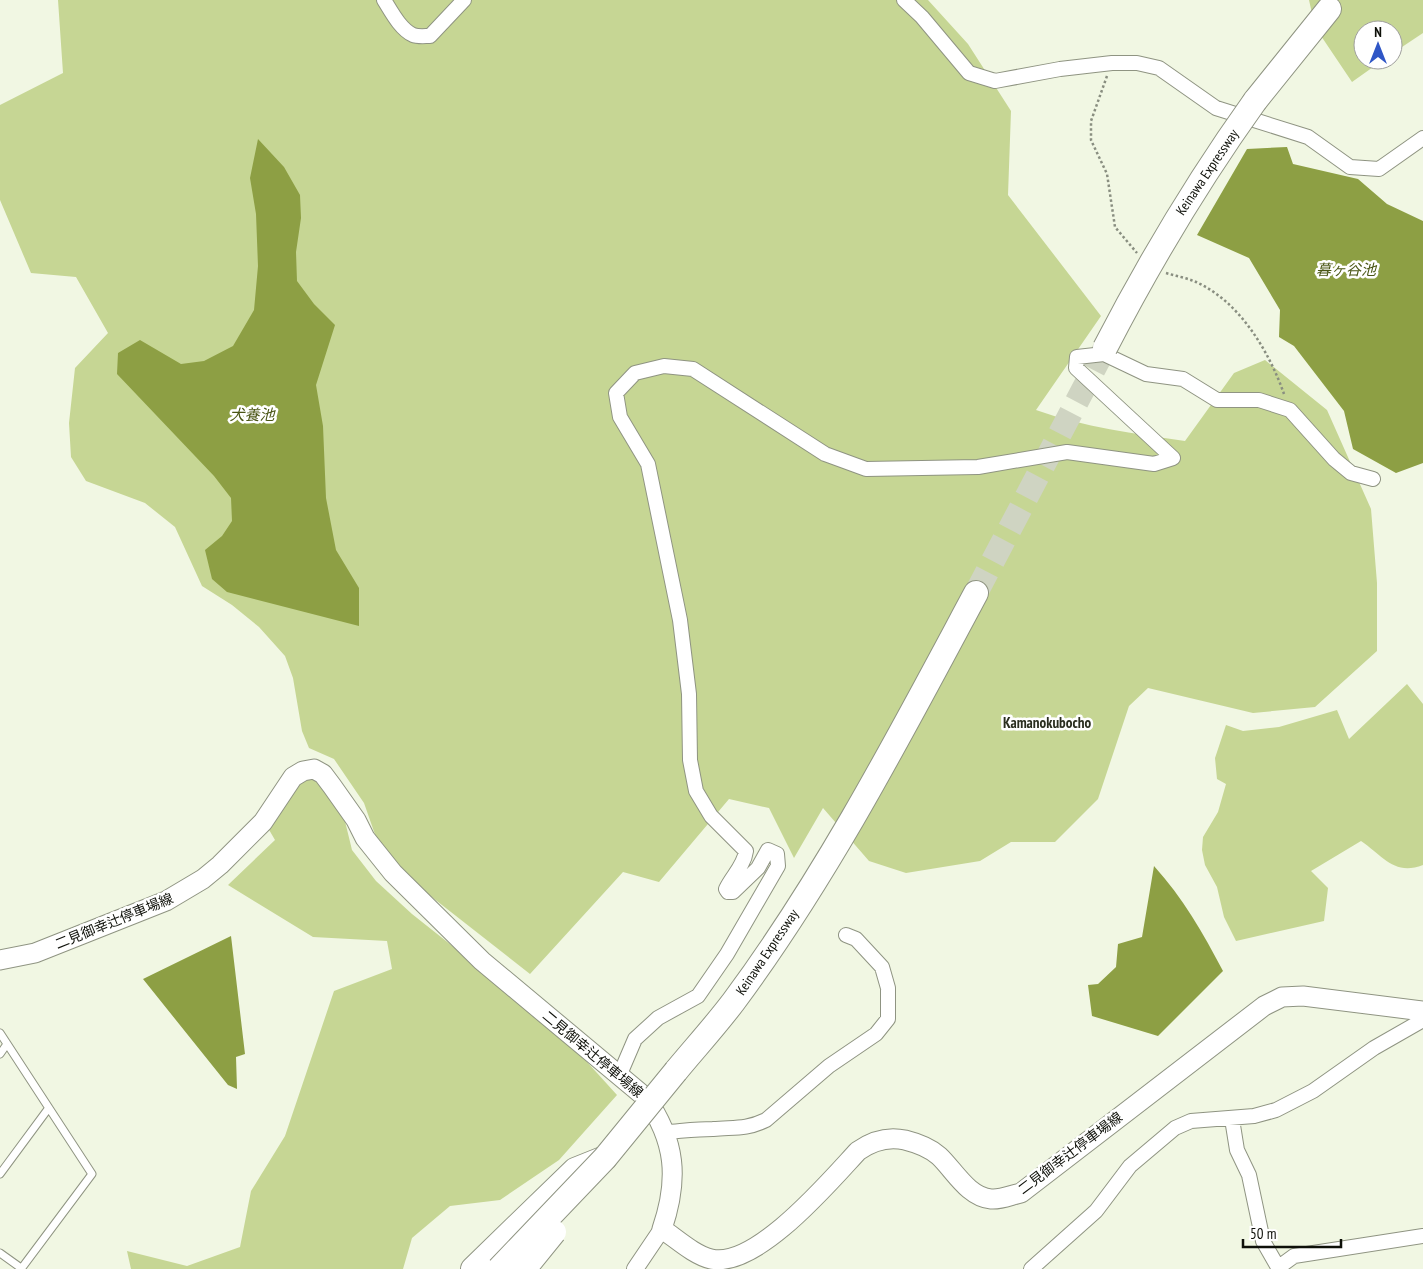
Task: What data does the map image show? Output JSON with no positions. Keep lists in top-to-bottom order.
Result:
{
  "streets": {
    "highway": ["Keinawa Expressway"],
    "main road": ["二見御幸辻停車場線"]
  },
  "districts": ["Kamanokubocho"],
  "water": ["暮ヶ谷池", "犬養池"],
  "scale_bar": "50 m",
  "north": "top"
}
